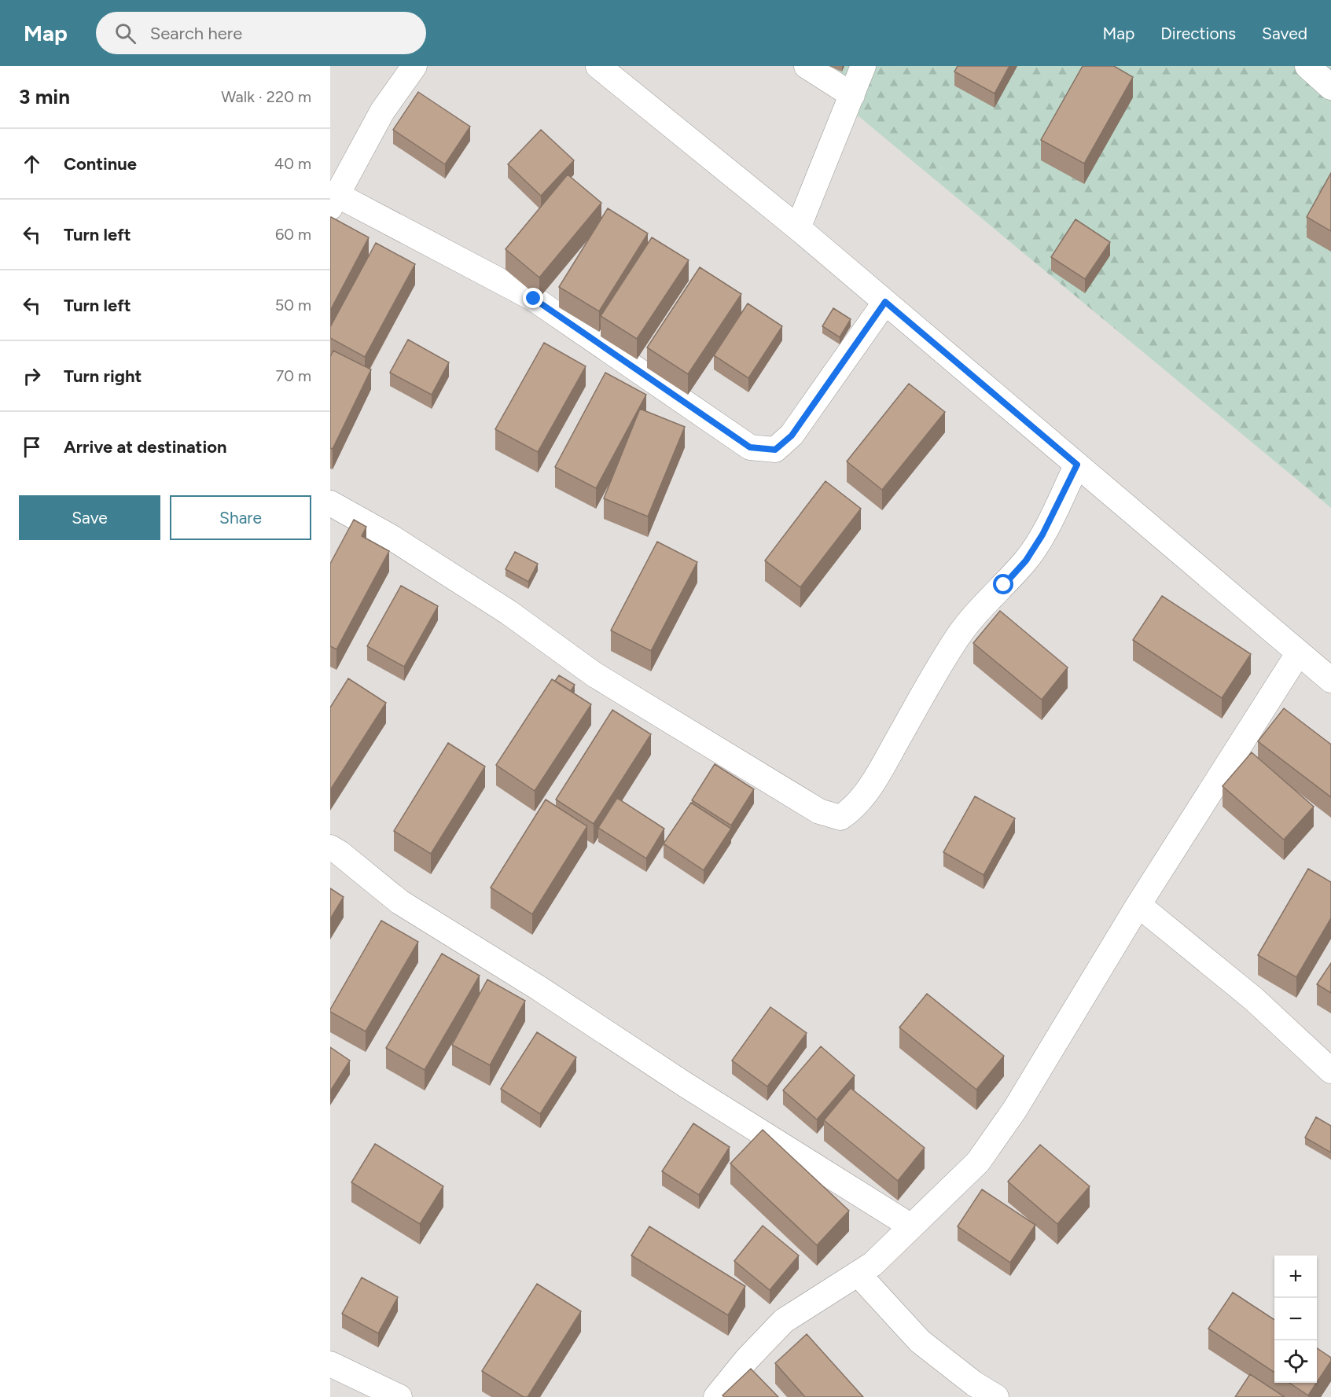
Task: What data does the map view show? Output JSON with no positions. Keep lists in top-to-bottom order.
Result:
{
  "page": {
    "header": "Map",
    "search": "Search here",
    "nav": ["Map", "Directions", "Saved"],
    "heading": ["3 min", "Walk · 220 m"],
    "list": [
      ["Continue", "40 m"],
      ["Turn left", "60 m"],
      ["Turn left", "50 m"],
      ["Turn right", "70 m"],
      "Arrive at destination"
    ],
    "buttons": ["Save", "Share"],
    "map_buttons": ["+", "−"]
  }
}
